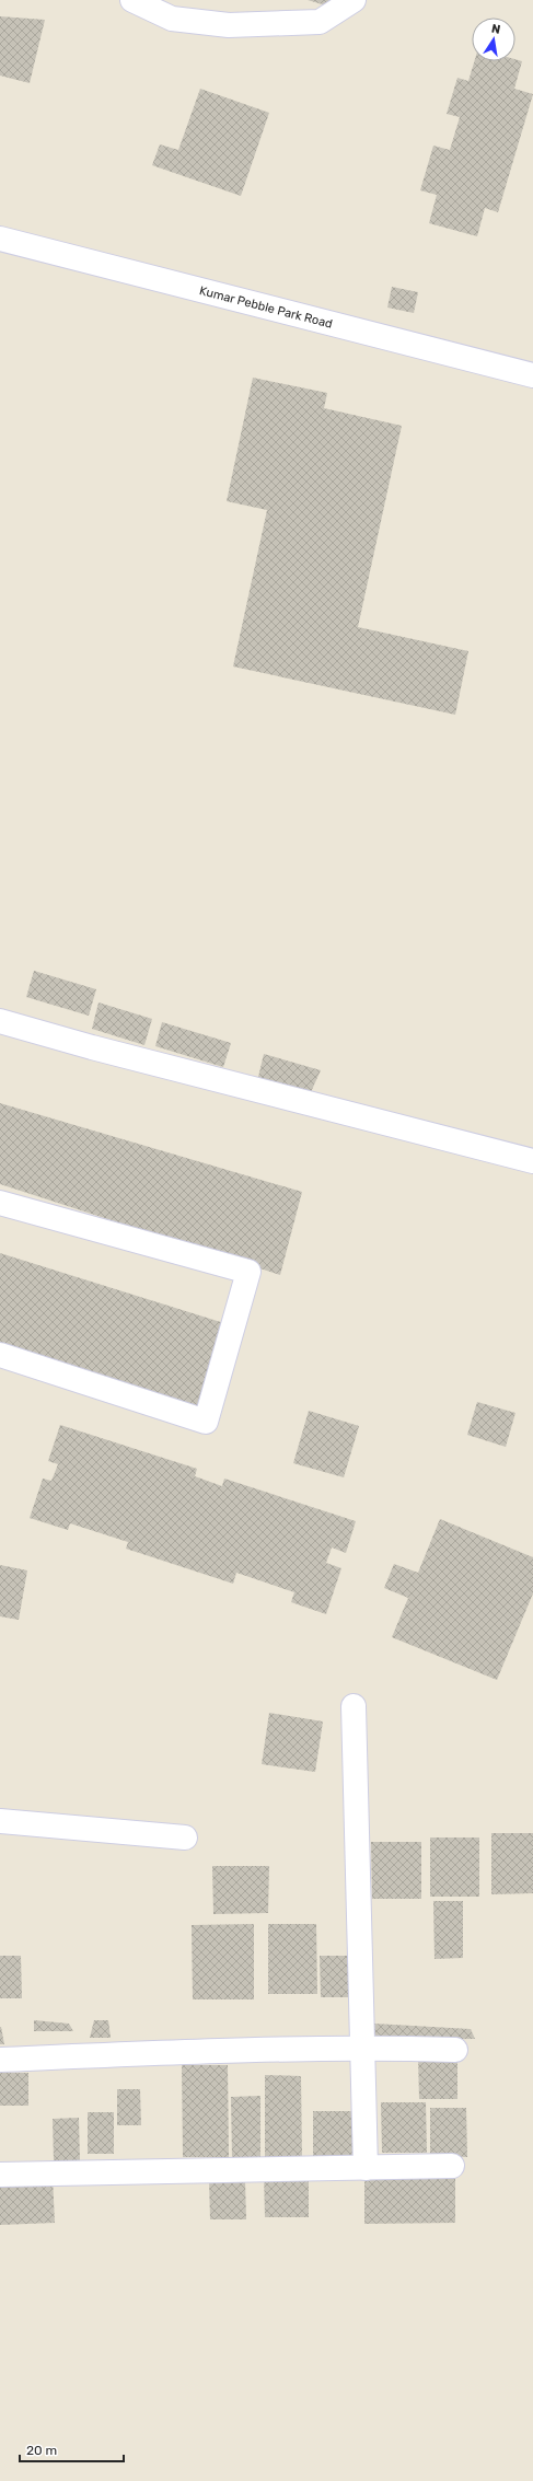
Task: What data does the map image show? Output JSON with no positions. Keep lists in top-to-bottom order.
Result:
{
  "streets": {
    "street": ["Kumar Pebble Park Road"]
  },
  "scale_bar": "20 m",
  "north": "top"
}
